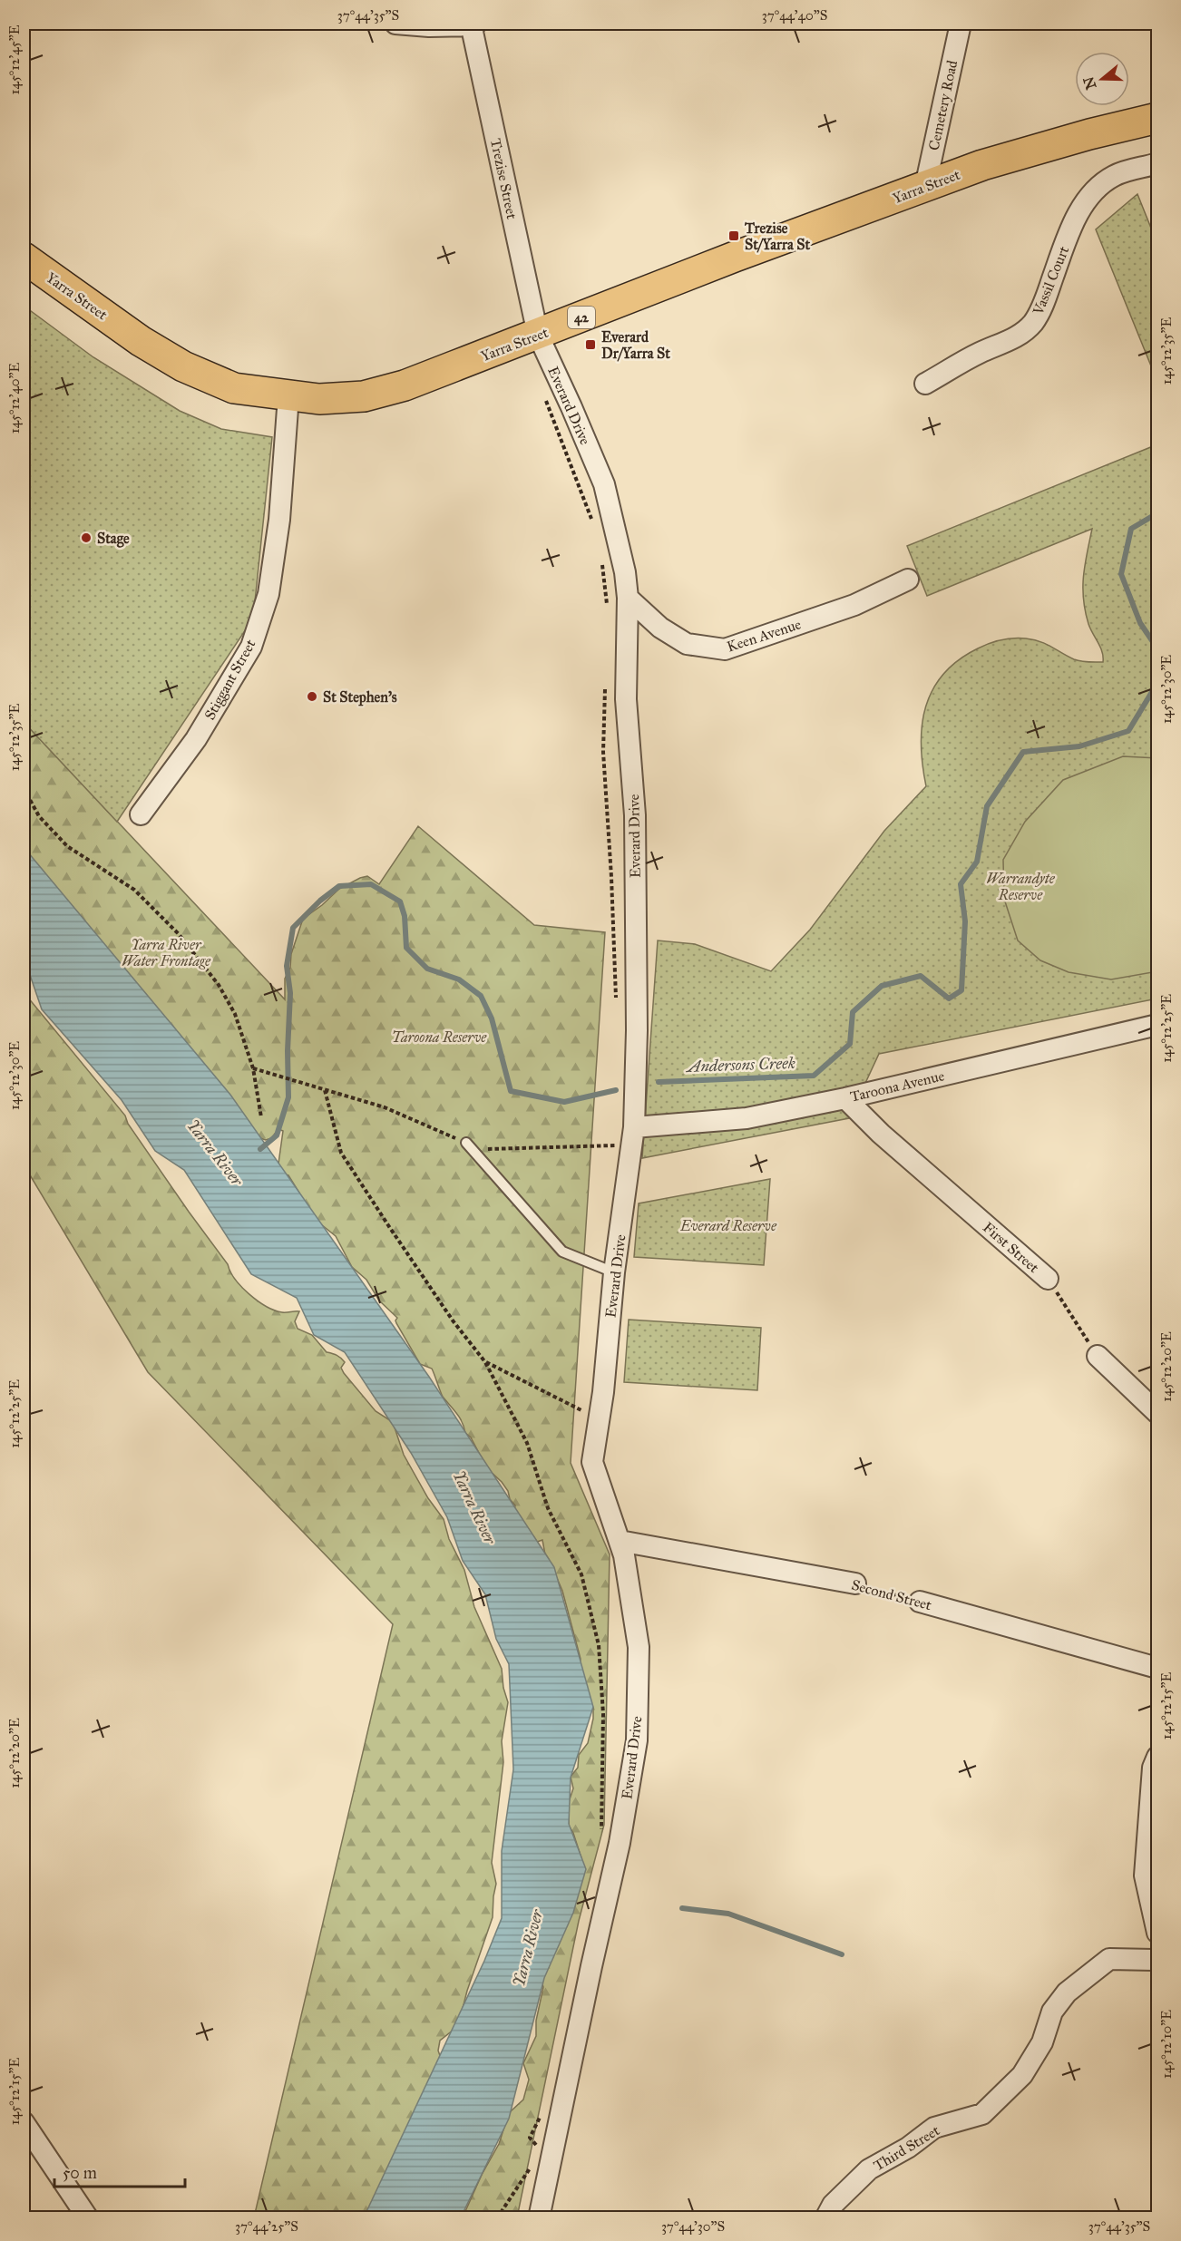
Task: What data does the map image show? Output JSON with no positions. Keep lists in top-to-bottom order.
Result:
{
  "streets": {
    "main road": ["Yarra Street", "42"],
    "street": [
      "Cemetery Road",
      "Trezise Street",
      "Vassil Court",
      "Everard Drive",
      "Keen Avenue",
      "Stiggant Street",
      "Taroona Avenue",
      "First Street",
      "Second Street",
      "Third Street"
    ]
  },
  "crossings": [
    ["Cemetery Road", "Yarra Street"],
    ["Trezise Street", "Yarra Street"],
    ["Trezise Street", "Everard Drive"],
    ["Yarra Street", "Everard Drive"],
    ["Yarra Street", "Stiggant Street"],
    ["Everard Drive", "Keen Avenue"],
    ["Everard Drive", "Taroona Avenue"],
    ["Everard Drive", "Second Street"],
    ["Taroona Avenue", "First Street"]
  ],
  "water": ["Andersons Creek", "Yarra River"],
  "parks": [
    "Warrandyte Reserve",
    "Yarra River Water Frontage",
    "Taroona Reserve",
    "Everard Reserve"
  ],
  "places": {
    "transit": ["Trezise St/Yarra St", "Everard Dr/Yarra St"],
    "other": ["Stage", "St Stephen's"]
  },
  "scale_bar": "50 m",
  "north": "left",
  "coordinates": [
    "37°44'35\"S",
    "37°44'40\"S",
    "145°12'45\"E",
    "145°12'35\"E",
    "145°12'40\"E",
    "145°12'30\"E",
    "145°12'25\"E",
    "145°12'20\"E",
    "145°12'15\"E",
    "145°12'10\"E",
    "37°44'25\"S",
    "37°44'30\"S"
  ]
}
